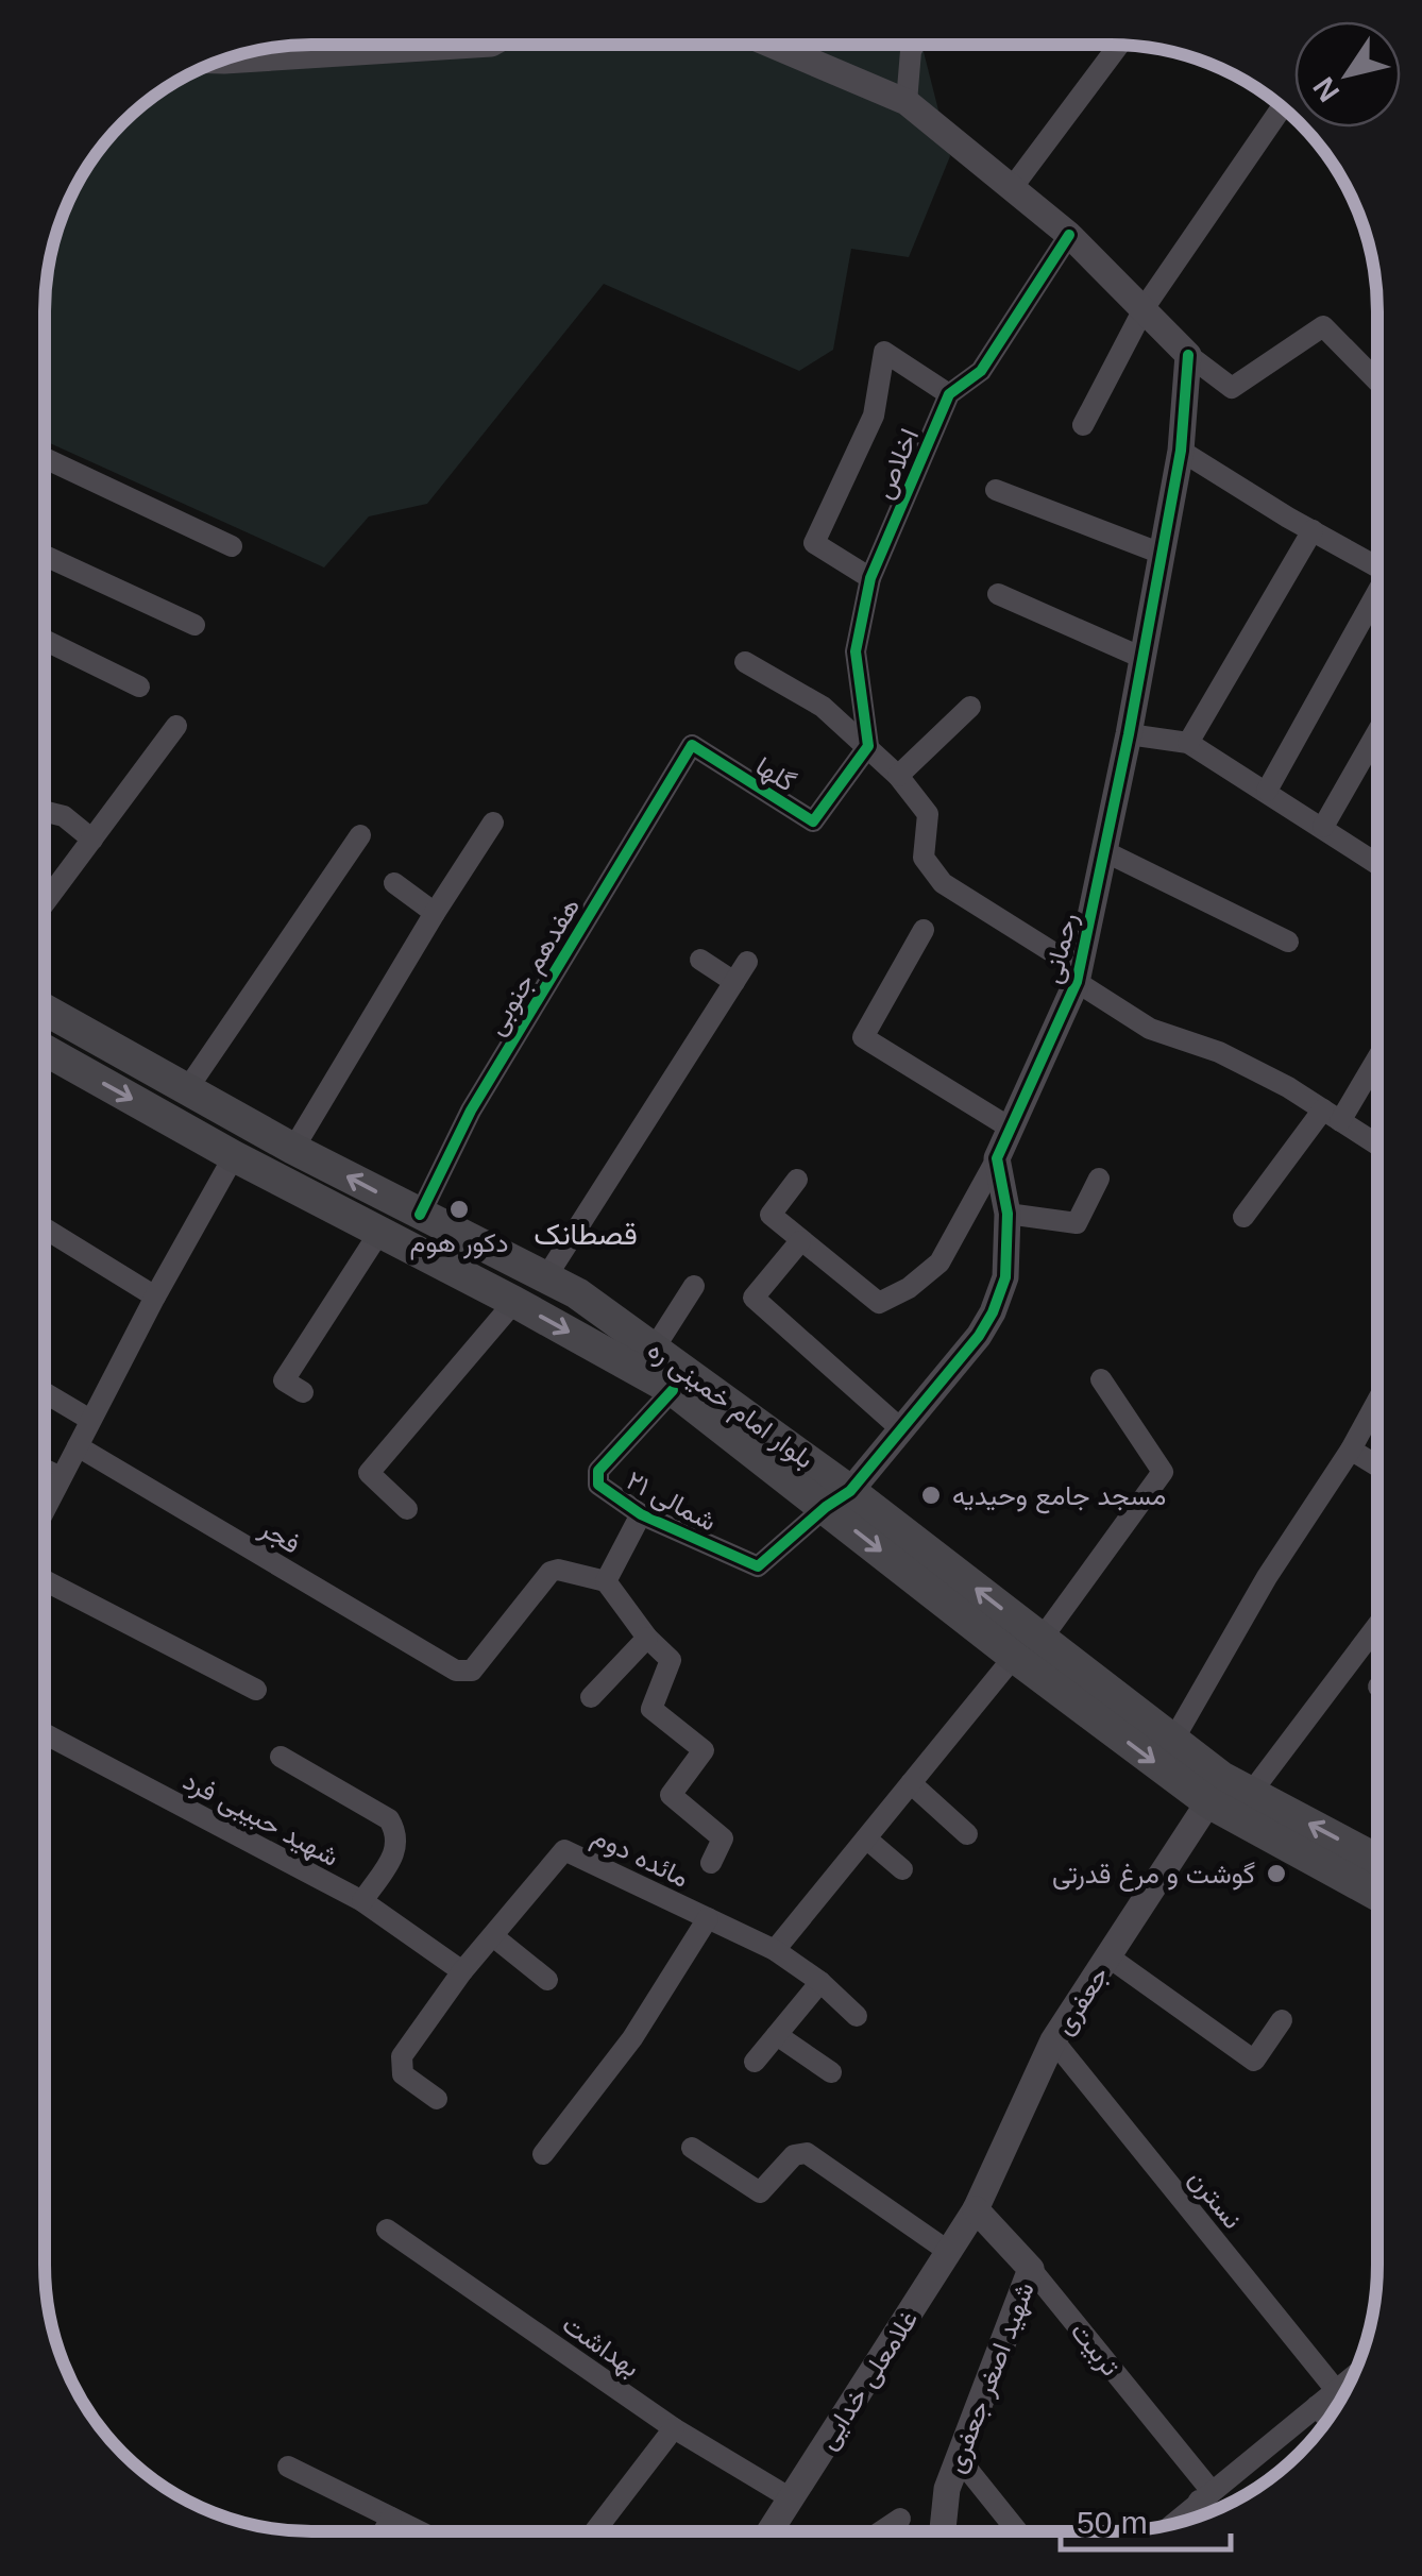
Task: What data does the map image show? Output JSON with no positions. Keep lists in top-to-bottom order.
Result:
{
  "streets": {
    "main road": ["بلوار امام خمینی ره"],
    "street": [
      "اخلاص",
      "گلها",
      "رحمانی",
      "هفدهم جنوبی",
      "۲۱ شمالی",
      "فجر",
      "شهید حبیبی فرد",
      "مائده دوم",
      "جعفری",
      "نسترن",
      "بهداشت",
      "تربیت",
      "شهید اصغر جعفری",
      "غلامعلی خدایی"
    ]
  },
  "crossings": [
    ["اخلاص", "گلها"],
    ["گلها", "هفدهم جنوبی"],
    ["هفدهم جنوبی", "بلوار امام خمینی ره"],
    ["بلوار امام خمینی ره", "۲۱ شمالی"],
    ["بلوار امام خمینی ره", "جعفری"],
    ["شهید حبیبی فرد", "مائده دوم"],
    ["جعفری", "نسترن"],
    ["جعفری", "تربیت"],
    ["جعفری", "غلامعلی خدایی"],
    ["بهداشت", "غلامعلی خدایی"],
    ["تربیت", "شهید اصغر جعفری"],
    ["تربیت", "غلامعلی خدایی"]
  ],
  "districts": ["قصطانک"],
  "places": ["دکور هوم", "مسجد جامع وحیدیه", "گوشت و مرغ قدرتی"],
  "scale_bar": "50 m",
  "north": "bottom left"
}
